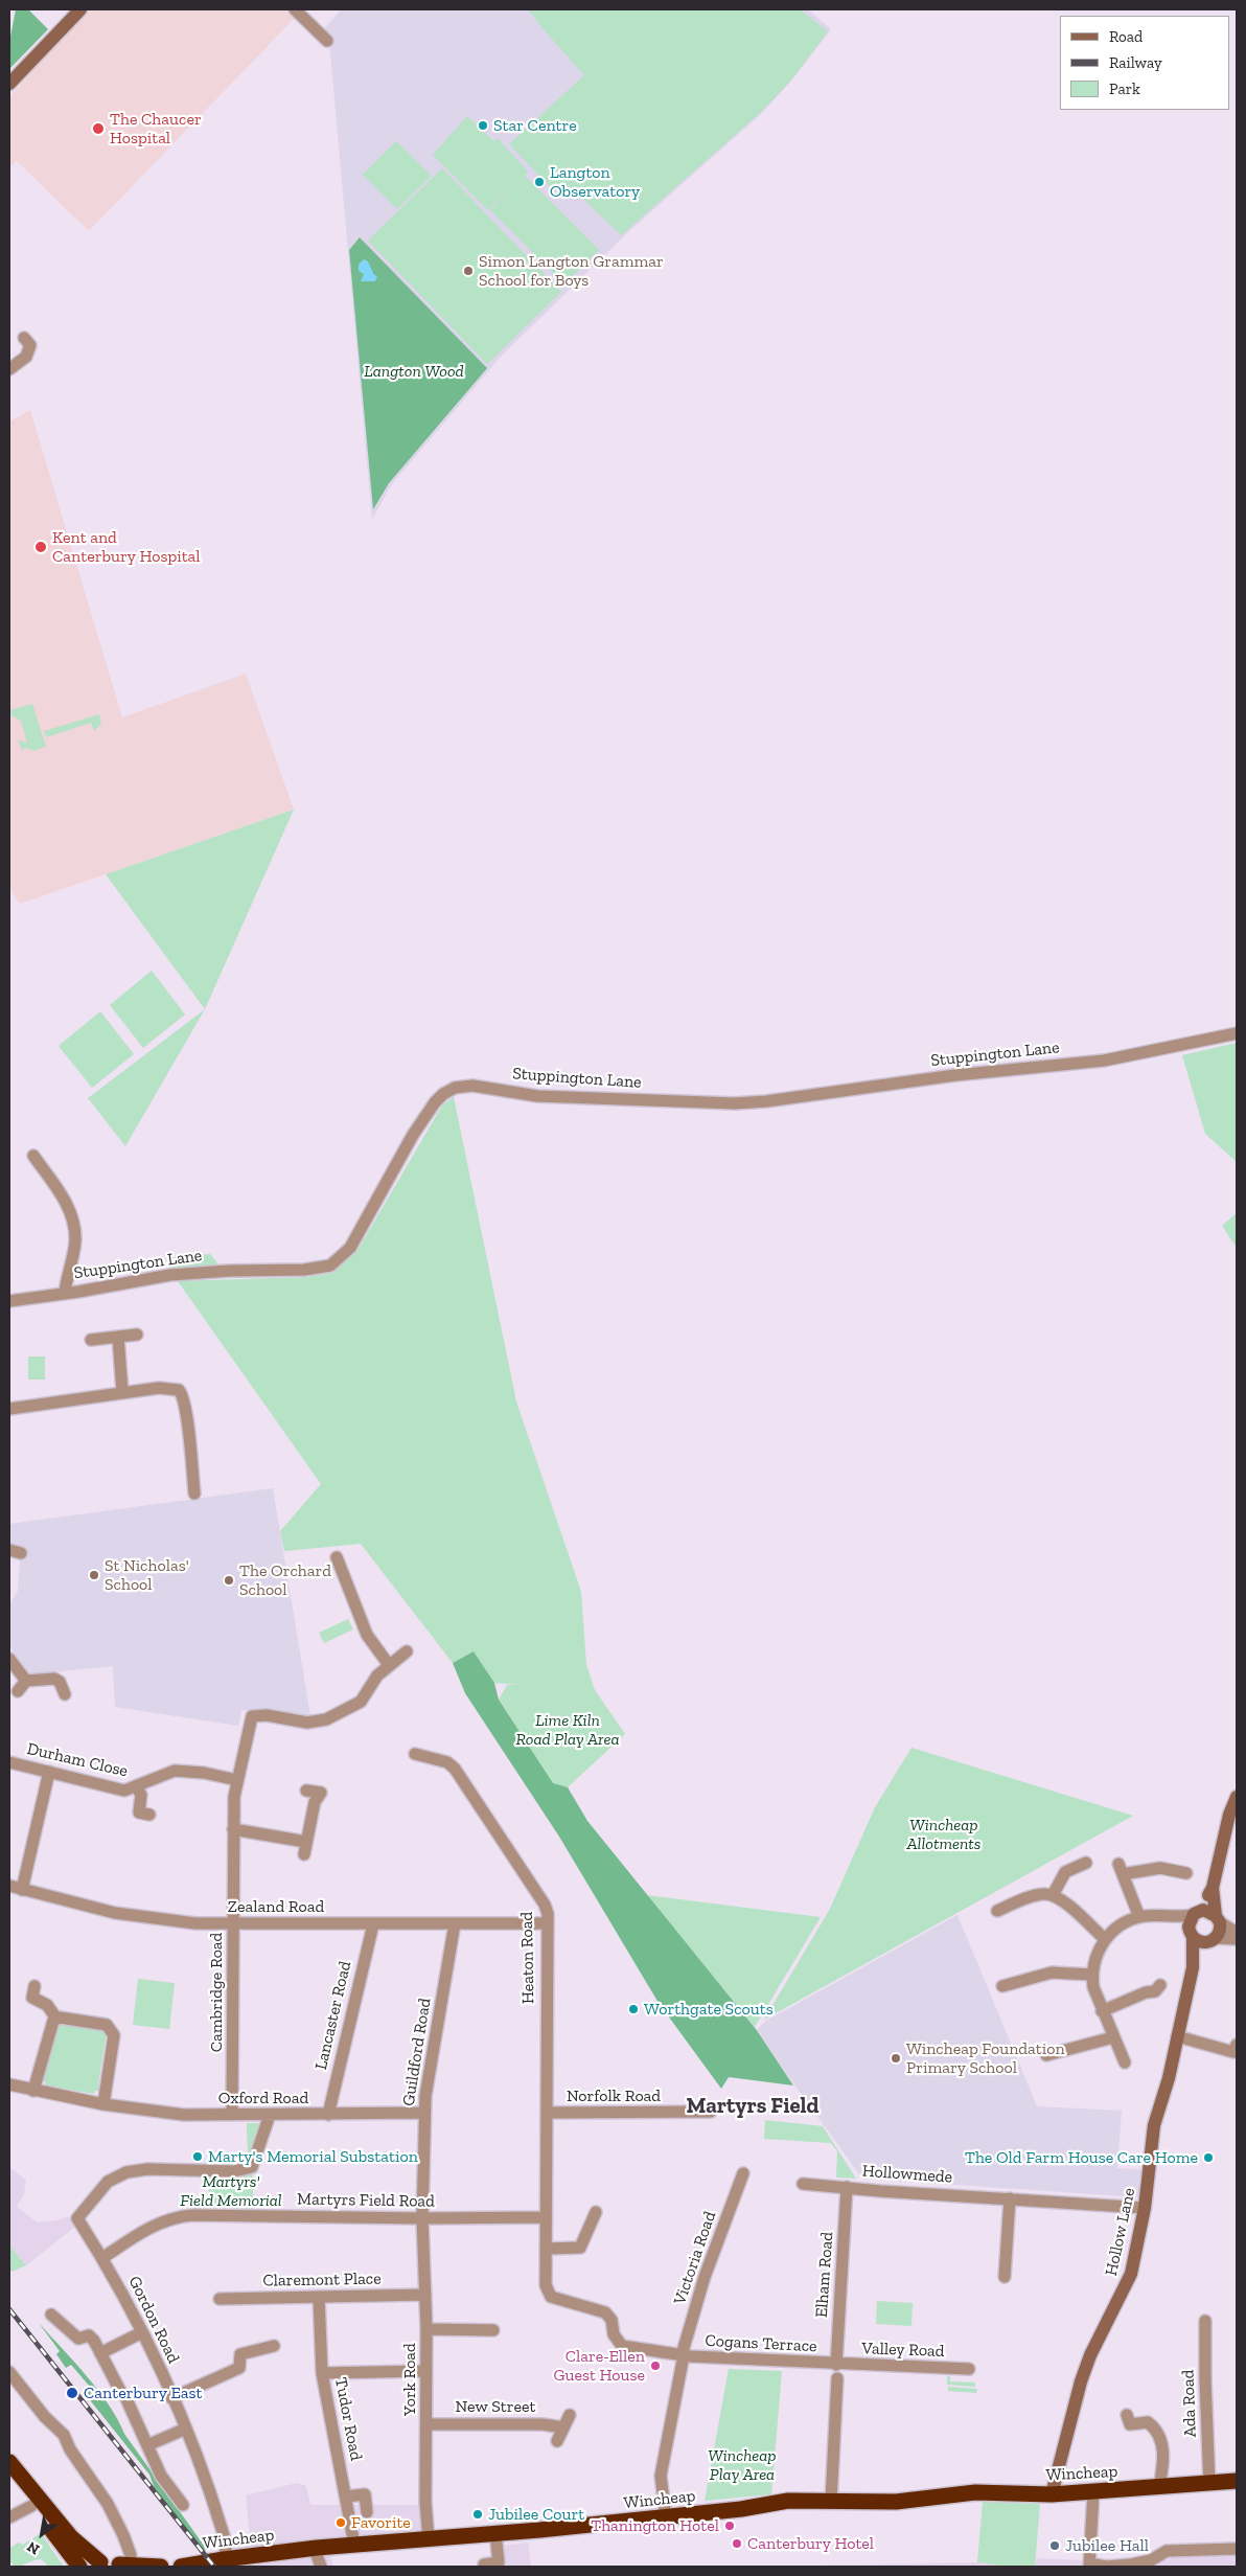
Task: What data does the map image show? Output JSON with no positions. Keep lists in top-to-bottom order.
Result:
{
  "streets": {
    "highway": ["Wincheap"],
    "street": [
      "Stuppington Lane",
      "Durham Close",
      "Zealand Road",
      "Heaton Road",
      "Cambridge Road",
      "Lancaster Road",
      "Guildford Road",
      "Norfolk Road",
      "Oxford Road",
      "Hollowmede",
      "Martyrs Field Road",
      "Hollow Lane",
      "Victoria Road",
      "Elham Road",
      "Claremont Place",
      "Gordon Road",
      "Cogans Terrace",
      "Valley Road",
      "York Road",
      "Ada Road",
      "New Street",
      "Tudor Road"
    ]
  },
  "crossings": [
    ["Durham Close", "Cambridge Road"],
    ["Zealand Road", "Heaton Road"],
    ["Zealand Road", "Cambridge Road"],
    ["Zealand Road", "Lancaster Road"],
    ["Zealand Road", "Guildford Road"],
    ["Heaton Road", "Norfolk Road"],
    ["Heaton Road", "Martyrs Field Road"],
    ["Heaton Road", "Cogans Terrace"],
    ["Cambridge Road", "Oxford Road"],
    ["Lancaster Road", "Oxford Road"],
    ["Guildford Road", "Oxford Road"],
    ["Guildford Road", "Martyrs Field Road"],
    ["Guildford Road", "York Road"],
    ["Oxford Road", "Gordon Road"],
    ["Hollowmede", "Hollow Lane"],
    ["Hollowmede", "Elham Road"],
    ["Martyrs Field Road", "Gordon Road"],
    ["Martyrs Field Road", "York Road"],
    ["Hollow Lane", "Wincheap"],
    ["Victoria Road", "Cogans Terrace"],
    ["Victoria Road", "Wincheap"],
    ["Elham Road", "Cogans Terrace"],
    ["Elham Road", "Valley Road"],
    ["Claremont Place", "York Road"],
    ["Claremont Place", "Tudor Road"],
    ["Gordon Road", "Wincheap"],
    ["Cogans Terrace", "Valley Road"],
    ["York Road", "New Street"],
    ["York Road", "Wincheap"],
    ["Ada Road", "Wincheap"],
    ["Tudor Road", "Wincheap"]
  ],
  "districts": ["Martyrs Field"],
  "parks": [
    "Langton Wood",
    "Lime Kiln Road Play Area",
    "Wincheap Allotments",
    "Martyrs' Field Memorial",
    "Wincheap Play Area"
  ],
  "places": [
    "Star Centre",
    "The Chaucer Hospital",
    "Langton Observatory",
    "Simon Langton Grammar School for Boys",
    "Kent and Canterbury Hospital",
    "St Nicholas' School",
    "The Orchard School",
    "Worthgate Scouts",
    "Wincheap Foundation Primary School",
    "Marty's Memorial Substation",
    "The Old Farm House Care Home",
    "Clare-Ellen Guest House",
    "Canterbury East",
    "Jubilee Court",
    "Favorite",
    "Thanington Hotel",
    "Canterbury Hotel",
    "Jubilee Hall"
  ],
  "legend": ["Road", "Railway", "Park"],
  "north": "bottom left"
}
